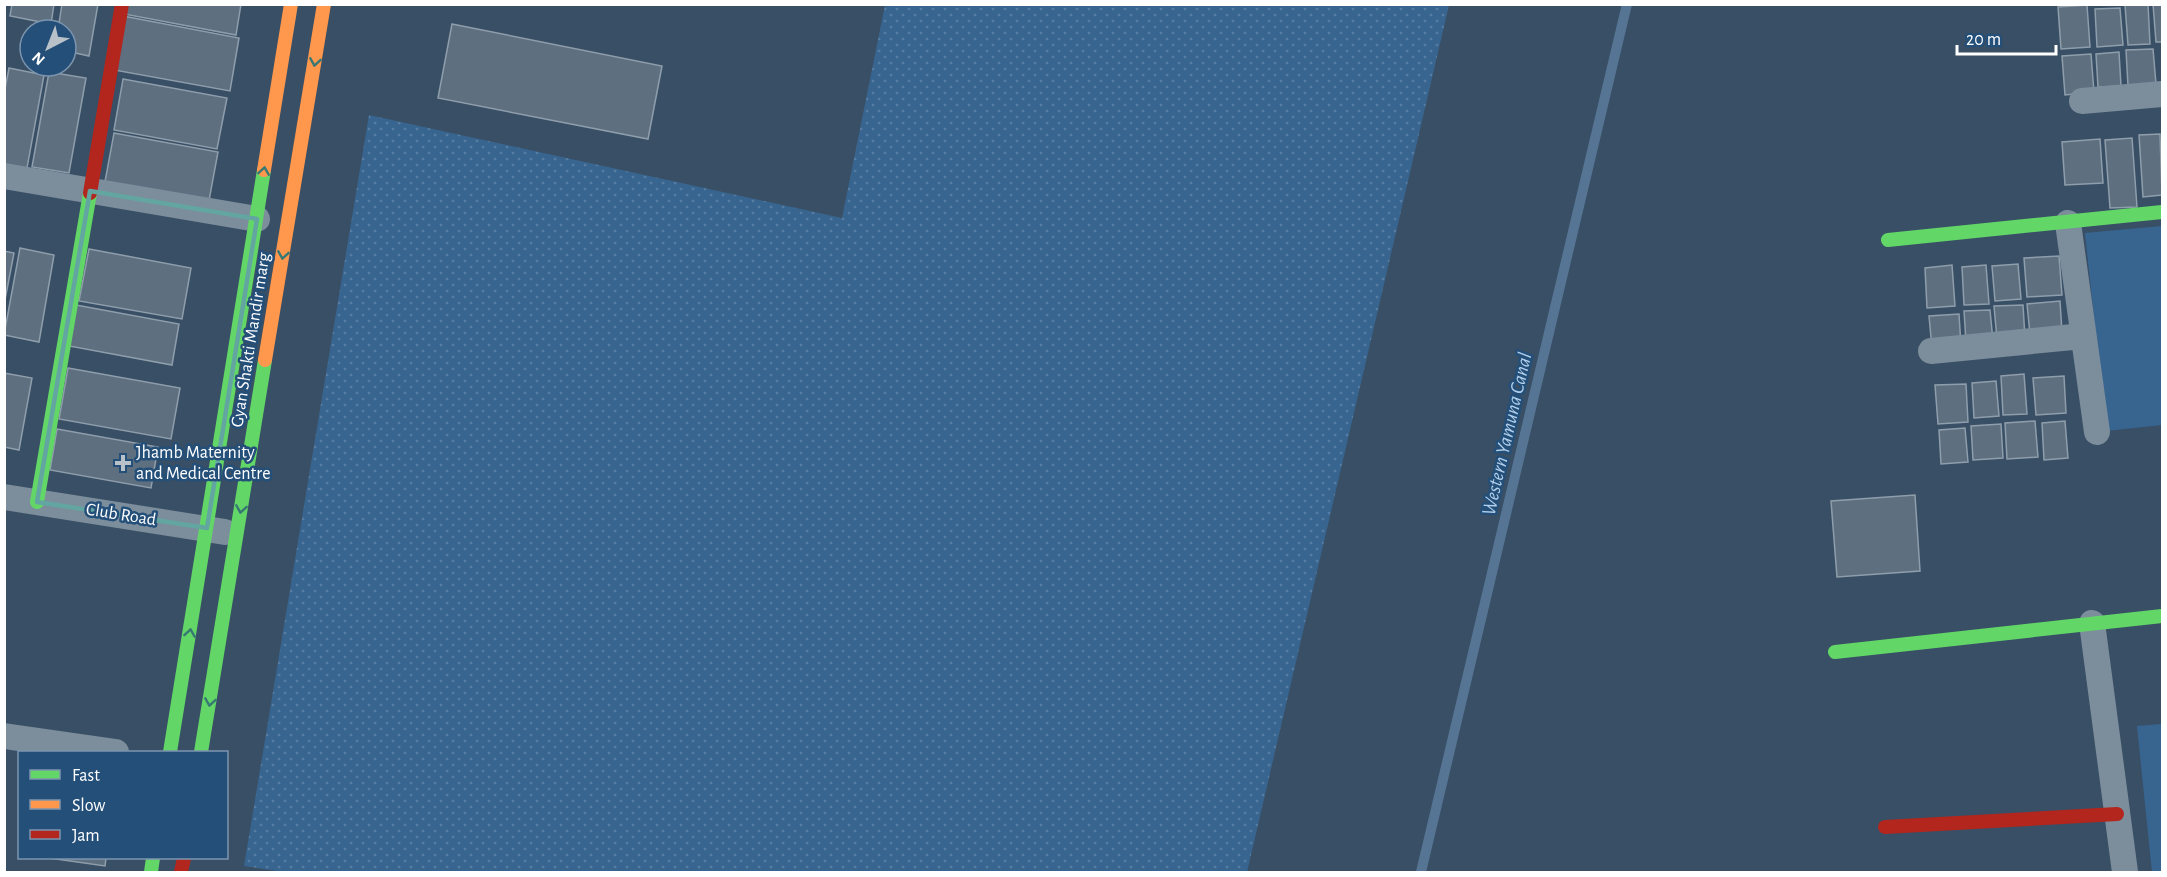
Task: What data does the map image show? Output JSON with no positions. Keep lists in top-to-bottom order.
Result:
{
  "streets": {
    "street": ["Gyan Shakti Mandir marg", "Club Road"]
  },
  "crossings": [
    ["Gyan Shakti Mandir marg", "Club Road"]
  ],
  "water": ["Western Yamuna Canal"],
  "places": {
    "health": ["Jhamb Maternity and Medical Centre"]
  },
  "legend": ["Fast", "Slow", "Jam"],
  "scale_bar": "20 m",
  "north": "bottom left"
}
